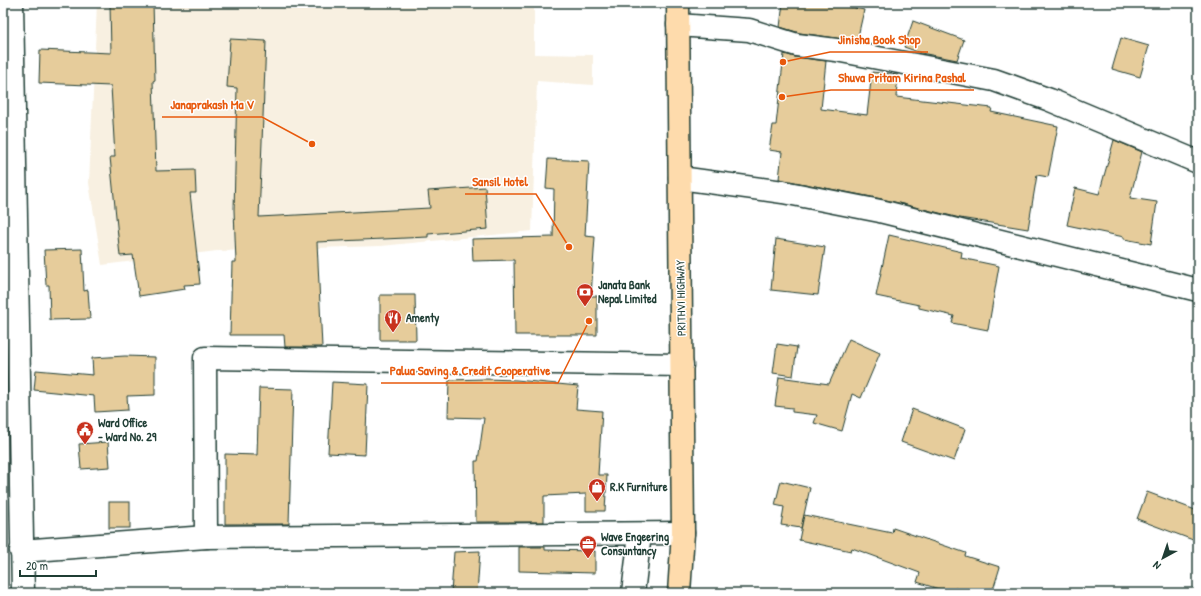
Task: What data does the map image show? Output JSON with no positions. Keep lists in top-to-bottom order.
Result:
{
  "streets": {
    "highway": ["PRITHVI HIGHWAY"]
  },
  "places": {
    "other": [
      "Jinisha Book Shop",
      "Shuva Pritam Kirina Pashal",
      "Janaprakash Ma V",
      "Sansil Hotel",
      "Palua Saving & Credit Cooperative"
    ],
    "bank": ["Janata Bank Nepal Limited"],
    "restaurant": ["Amenty"],
    "public building": ["Ward Office - Ward No. 29"],
    "shop": ["R.K Furniture"],
    "office": ["Wave Engeering Consuntancy"]
  },
  "scale_bar": "20 m",
  "north": "bottom left"
}
